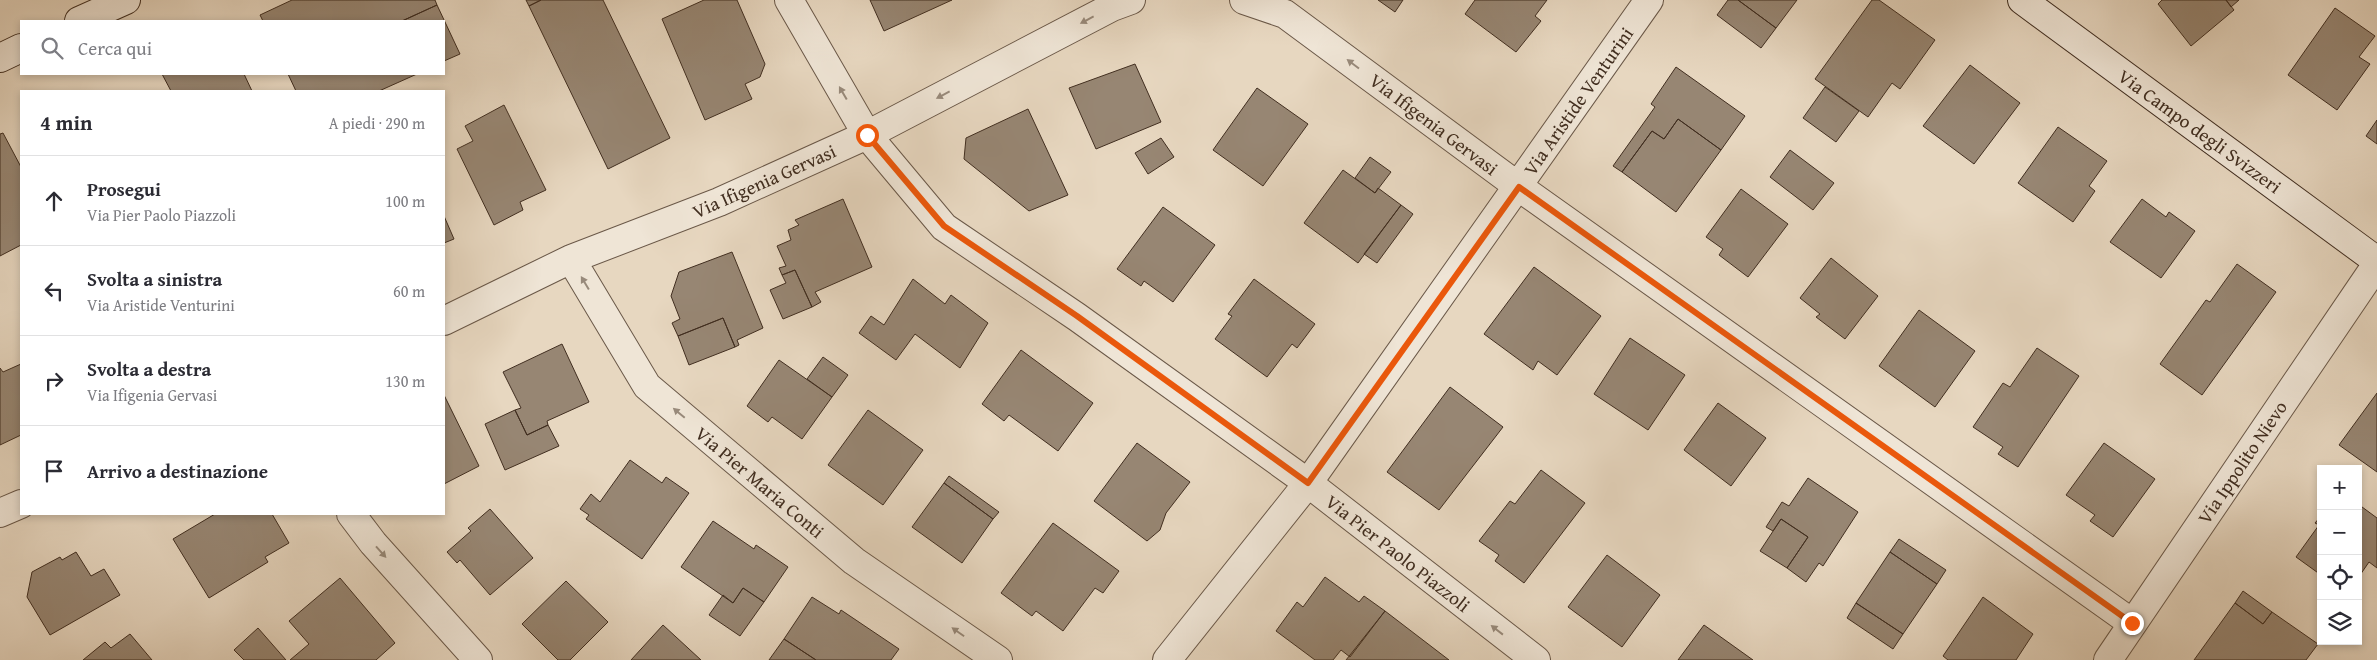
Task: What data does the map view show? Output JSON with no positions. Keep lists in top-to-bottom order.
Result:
{
  "streets": {
    "street": [
      "Via Aristide Venturini",
      "Via Ifigenia Gervasi",
      "Via Campo degli Svizzeri",
      "Via Ippolito Nievo",
      "Via Pier Maria Conti",
      "Via Pier Paolo Piazzoli"
    ]
  },
  "crossings": [
    ["Via Aristide Venturini", "Via Ifigenia Gervasi"],
    ["Via Aristide Venturini", "Via Pier Paolo Piazzoli"],
    ["Via Ifigenia Gervasi", "Via Ippolito Nievo"],
    ["Via Ifigenia Gervasi", "Via Pier Maria Conti"],
    ["Via Ifigenia Gervasi", "Via Pier Paolo Piazzoli"],
    ["Via Campo degli Svizzeri", "Via Ippolito Nievo"]
  ],
  "one_way": ["Via Pier Maria Conti", "Via Pier Paolo Piazzoli"],
  "page": {
    "search": "Cerca qui",
    "heading": ["4 min", "A piedi · 290 m"],
    "list": [
      ["Prosegui", "Via Pier Paolo Piazzoli", "100 m"],
      ["Svolta a sinistra", "Via Aristide Venturini", "60 m"],
      ["Svolta a destra", "Via Ifigenia Gervasi", "130 m"],
      "Arrivo a destinazione"
    ],
    "map_buttons": ["+", "−"]
  }
}
